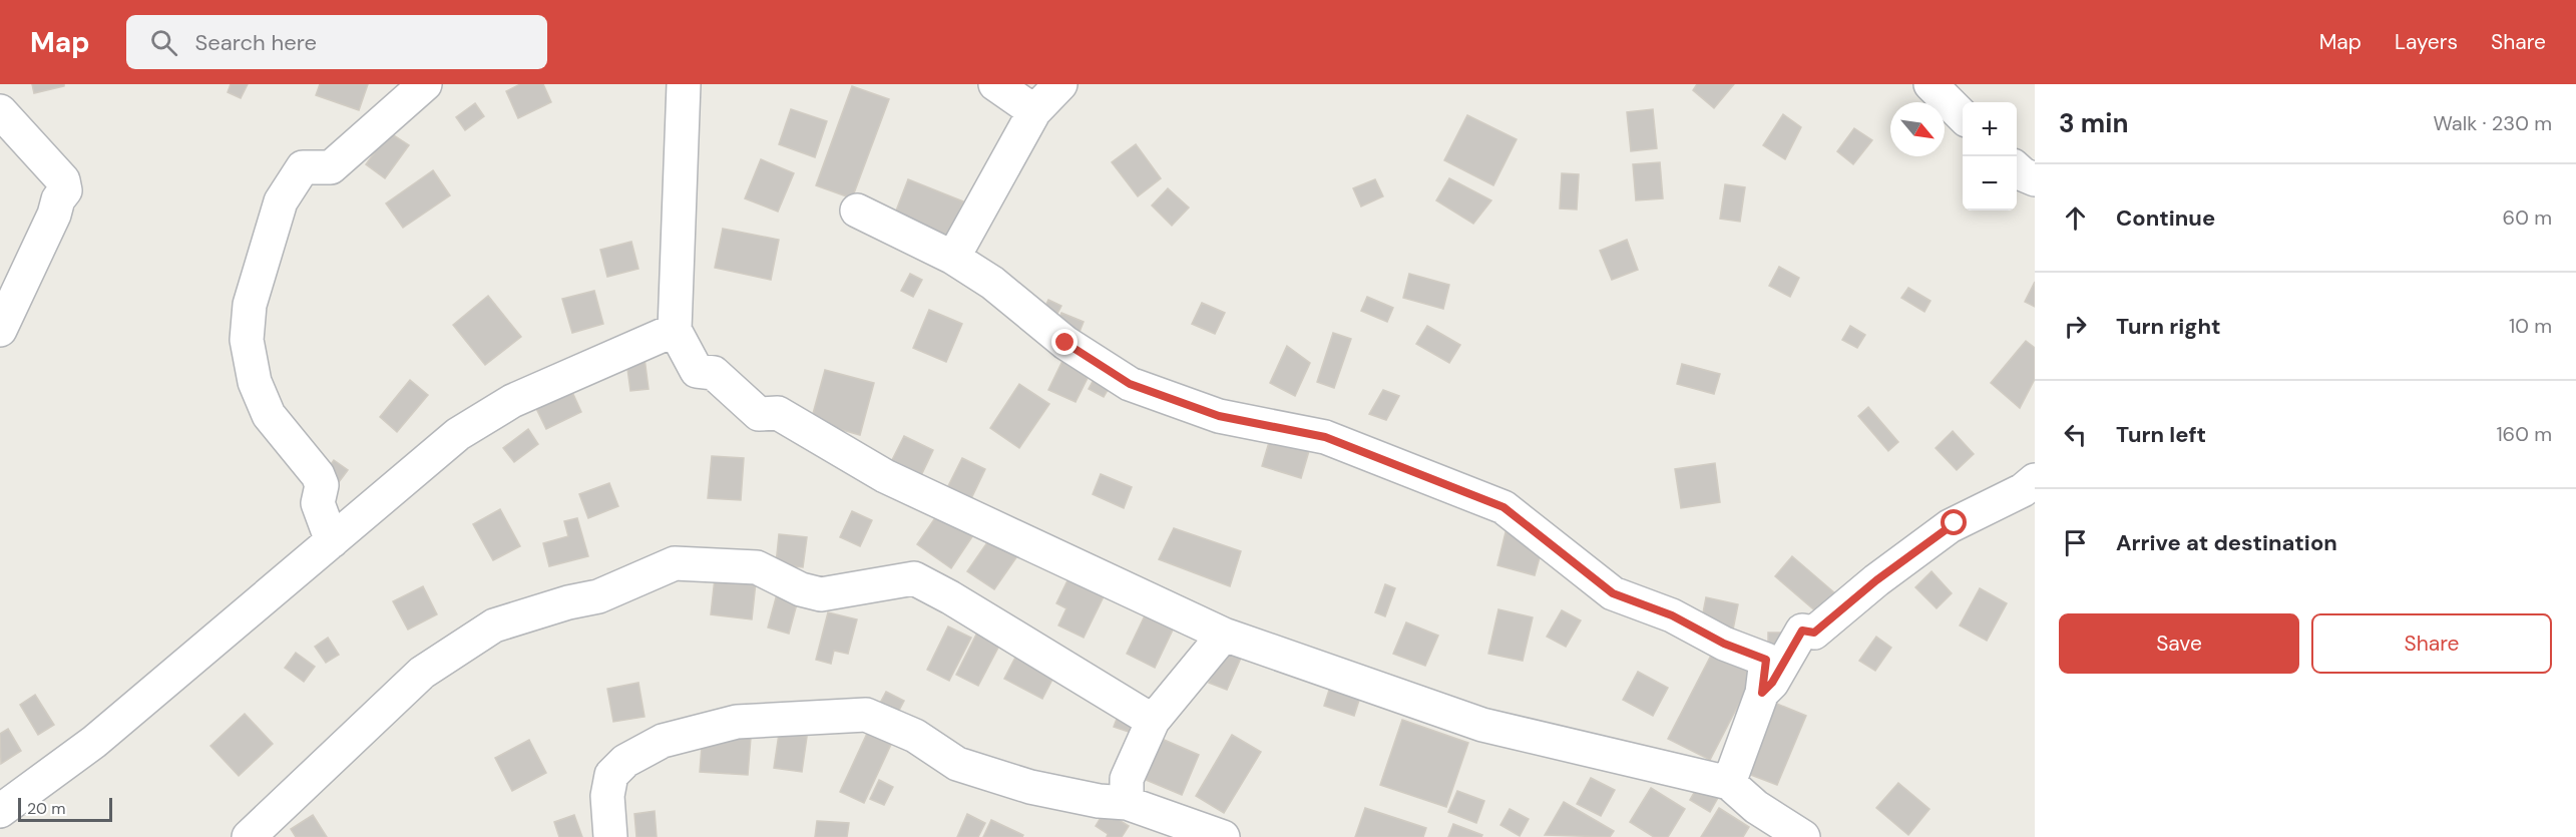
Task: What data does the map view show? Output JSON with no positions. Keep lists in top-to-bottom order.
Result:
{
  "scale_bar": "20 m",
  "north": "bottom right",
  "page": {
    "header": "Map",
    "search": "Search here",
    "nav": ["Map", "Layers", "Share"],
    "heading": ["3 min", "Walk · 230 m"],
    "map_buttons": ["+", "−"],
    "list": [
      ["Continue", "60 m"],
      ["Turn right", "10 m"],
      ["Turn left", "160 m"],
      "Arrive at destination"
    ],
    "buttons": ["Save", "Share"],
    "scale": "20 m"
  }
}
